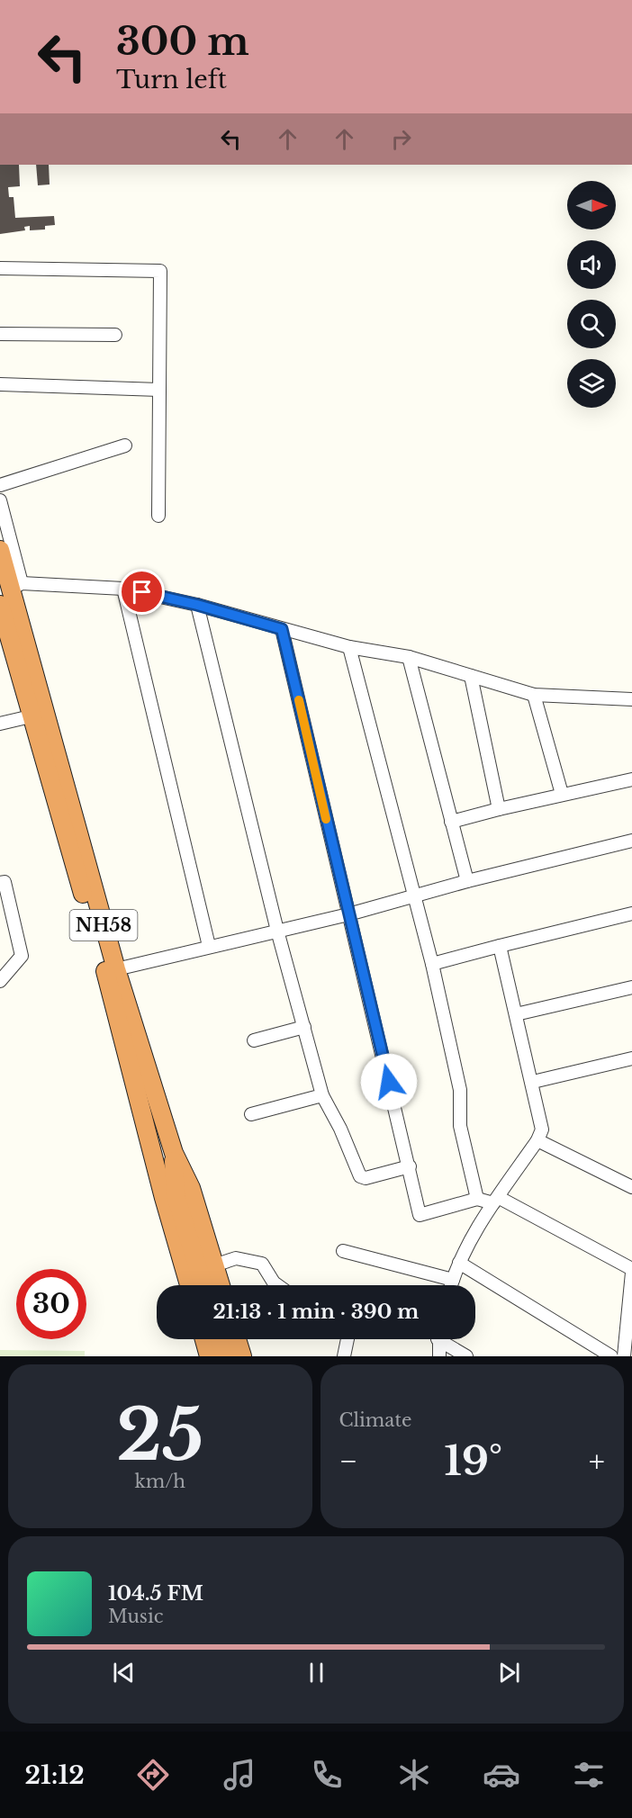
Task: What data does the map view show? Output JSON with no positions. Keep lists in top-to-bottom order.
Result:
{
  "streets": {
    "highway": ["NH58"]
  },
  "north": "right",
  "page": {
    "turn": ["300 m", "Turn left"],
    "limit": "30",
    "trip": "21:13 · 1 min · 390 m",
    "tile": [
      ["25", "km/h"],
      "Climate"
    ],
    "heat": ["−", "19°", "+"],
    "song": ["104.5 FM", "Music"],
    "tabs": "21:12"
  }
}
